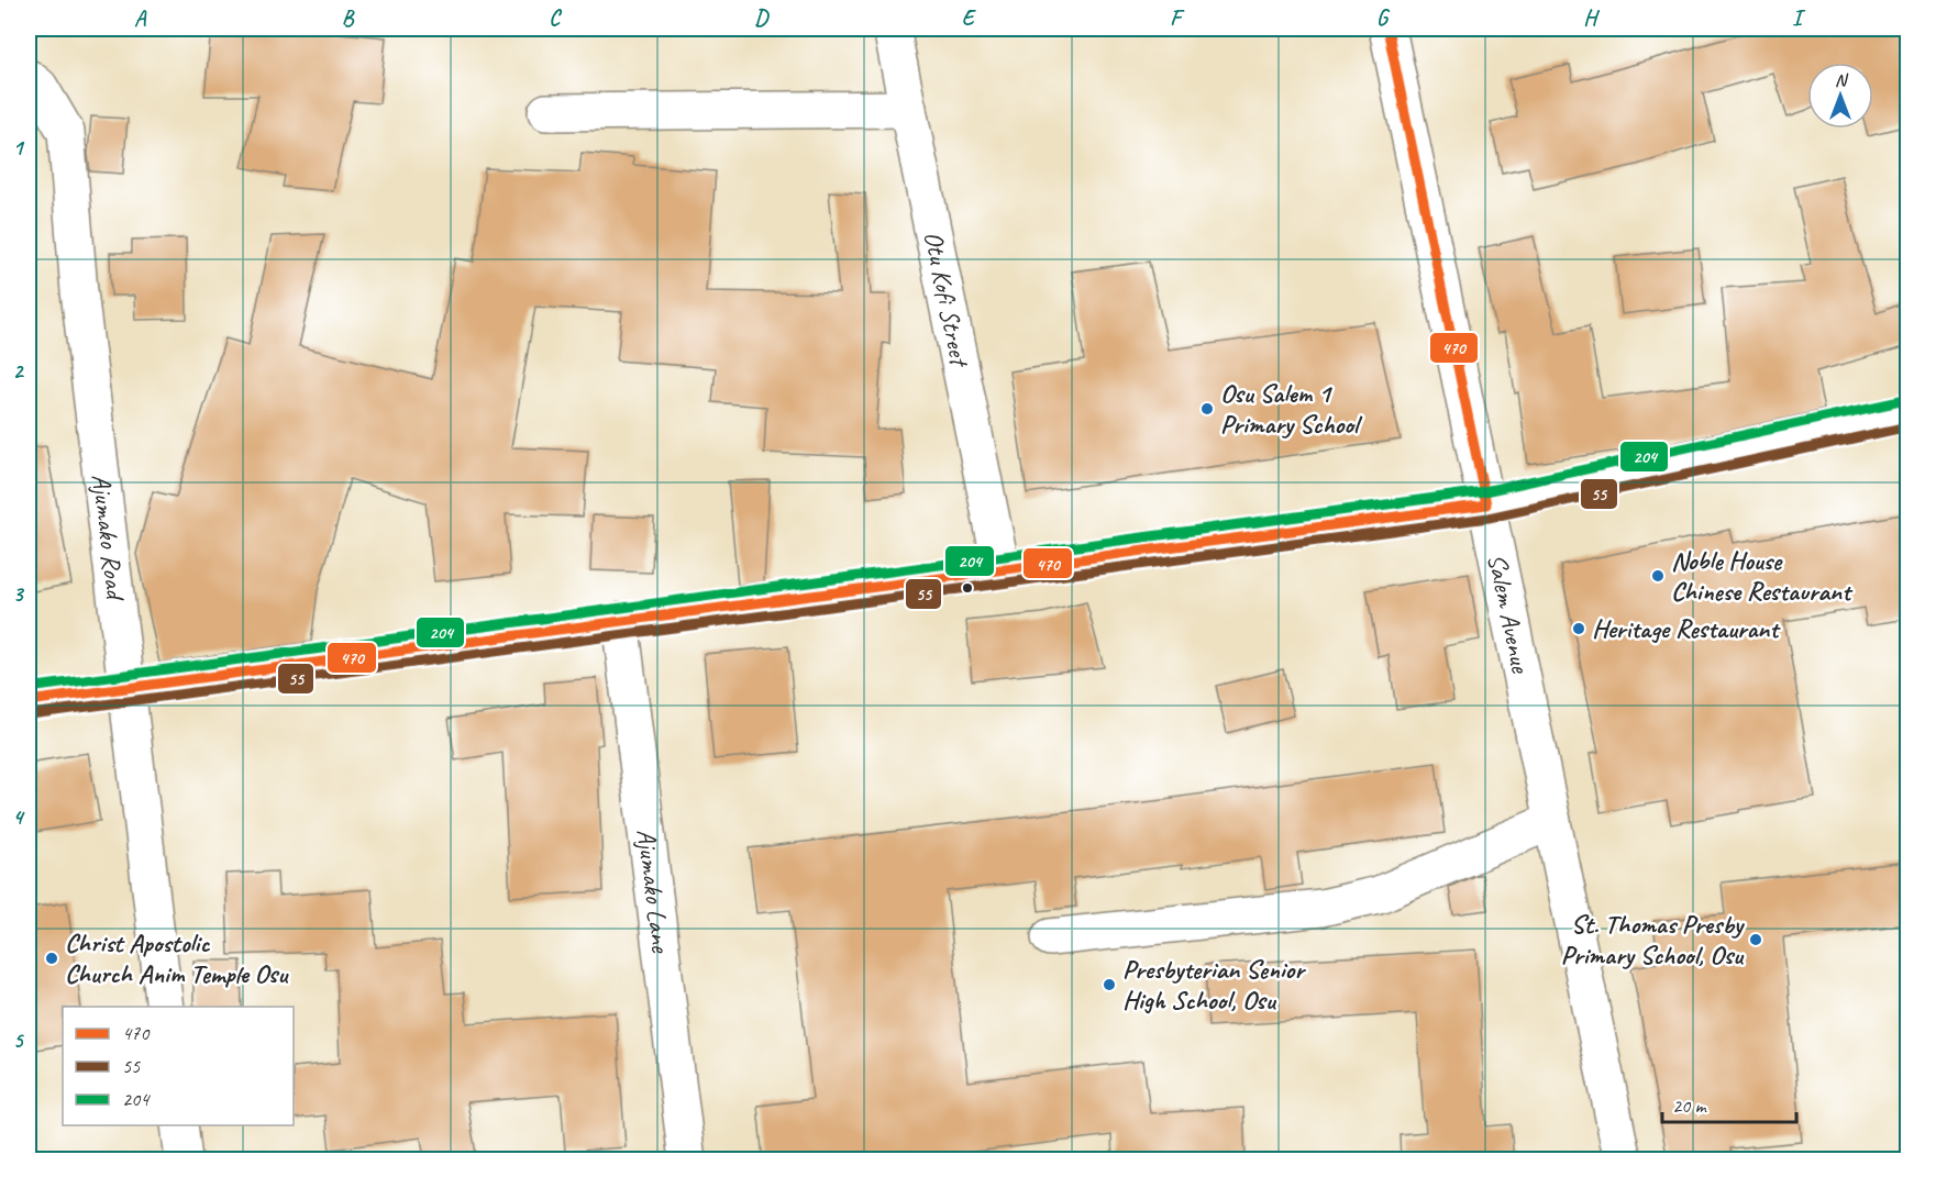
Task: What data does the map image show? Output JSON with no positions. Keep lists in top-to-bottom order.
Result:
{
  "streets": {
    "street": [
      "Otu Kofi Street",
      "Ajumako Road",
      "Salem Avenue",
      "Ajumako Lane"
    ]
  },
  "places": [
    "Osu Salem 1 Primary School",
    "Noble House Chinese Restaurant",
    "Heritage Restaurant",
    "St. Thomas Presby Primary School, Osu",
    "Christ Apostolic Church Anim Temple Osu",
    "Presbyterian Senior High School, Osu"
  ],
  "lines": ["transit line 470", "transit line 204", "transit line 55"],
  "legend": ["470", "55", "204"],
  "scale_bar": "20 m",
  "north": "top",
  "grid": {
    "columns": [
      "A",
      "B",
      "C",
      "D",
      "E",
      "F",
      "G",
      "H",
      "I"
    ],
    "rows": [
      "1",
      "2",
      "3",
      "4",
      "5"
    ]
  }
}
